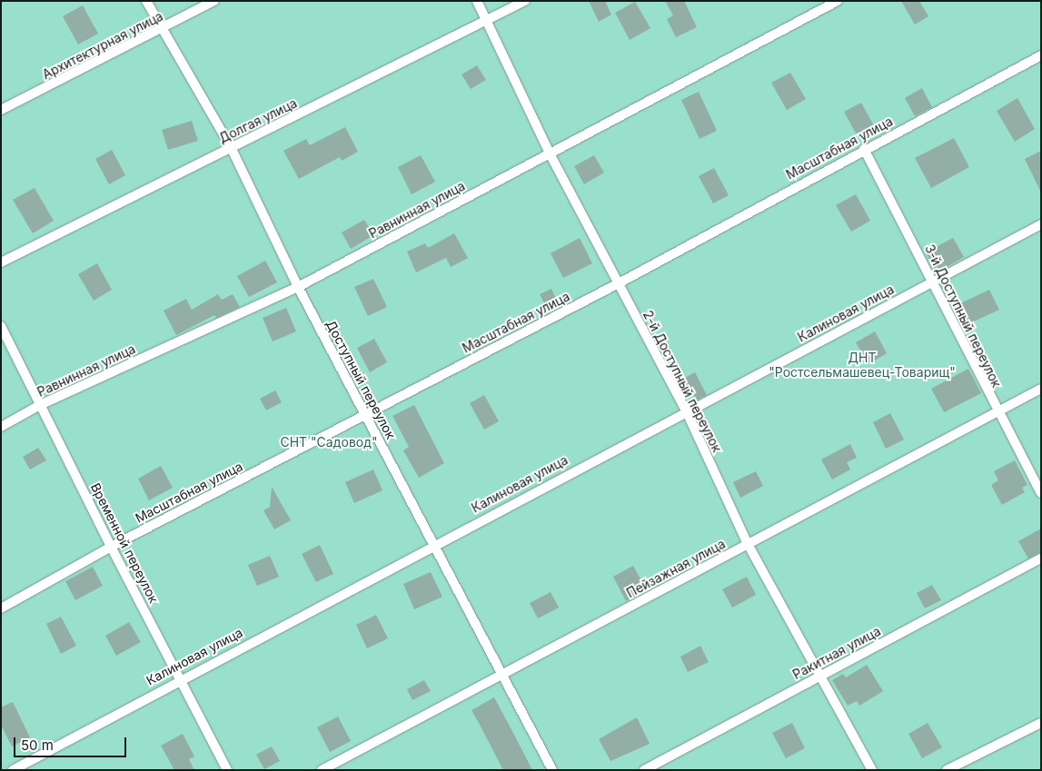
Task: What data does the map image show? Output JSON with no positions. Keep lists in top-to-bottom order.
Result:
{
  "streets": {
    "lane": [
      "Архитектурная улица",
      "Долгая улица",
      "Масштабная улица",
      "Равнинная улица",
      "Калиновая улица",
      "3-й Доступный переулок",
      "Доступный переулок",
      "2-й Доступный переулок",
      "Временной переулок",
      "Пейзажная улица",
      "Ракитная улица"
    ]
  },
  "crossings": [
    ["Архитектурная улица", "Доступный переулок"],
    ["Долгая улица", "Доступный переулок"],
    ["Долгая улица", "2-й Доступный переулок"],
    ["Масштабная улица", "3-й Доступный переулок"],
    ["Масштабная улица", "Доступный переулок"],
    ["Масштабная улица", "2-й Доступный переулок"],
    ["Масштабная улица", "Временной переулок"],
    ["Равнинная улица", "Доступный переулок"],
    ["Равнинная улица", "2-й Доступный переулок"],
    ["Равнинная улица", "Временной переулок"],
    ["Калиновая улица", "3-й Доступный переулок"],
    ["Калиновая улица", "Доступный переулок"],
    ["Калиновая улица", "2-й Доступный переулок"],
    ["Калиновая улица", "Временной переулок"],
    ["3-й Доступный переулок", "Пейзажная улица"],
    ["Доступный переулок", "Пейзажная улица"],
    ["2-й Доступный переулок", "Пейзажная улица"],
    ["2-й Доступный переулок", "Ракитная улица"]
  ],
  "parks": ["ДНТ \"Ростсельмашевец-Товарищ\"", "СНТ \"Садовод\""],
  "scale_bar": "50 m"
}
